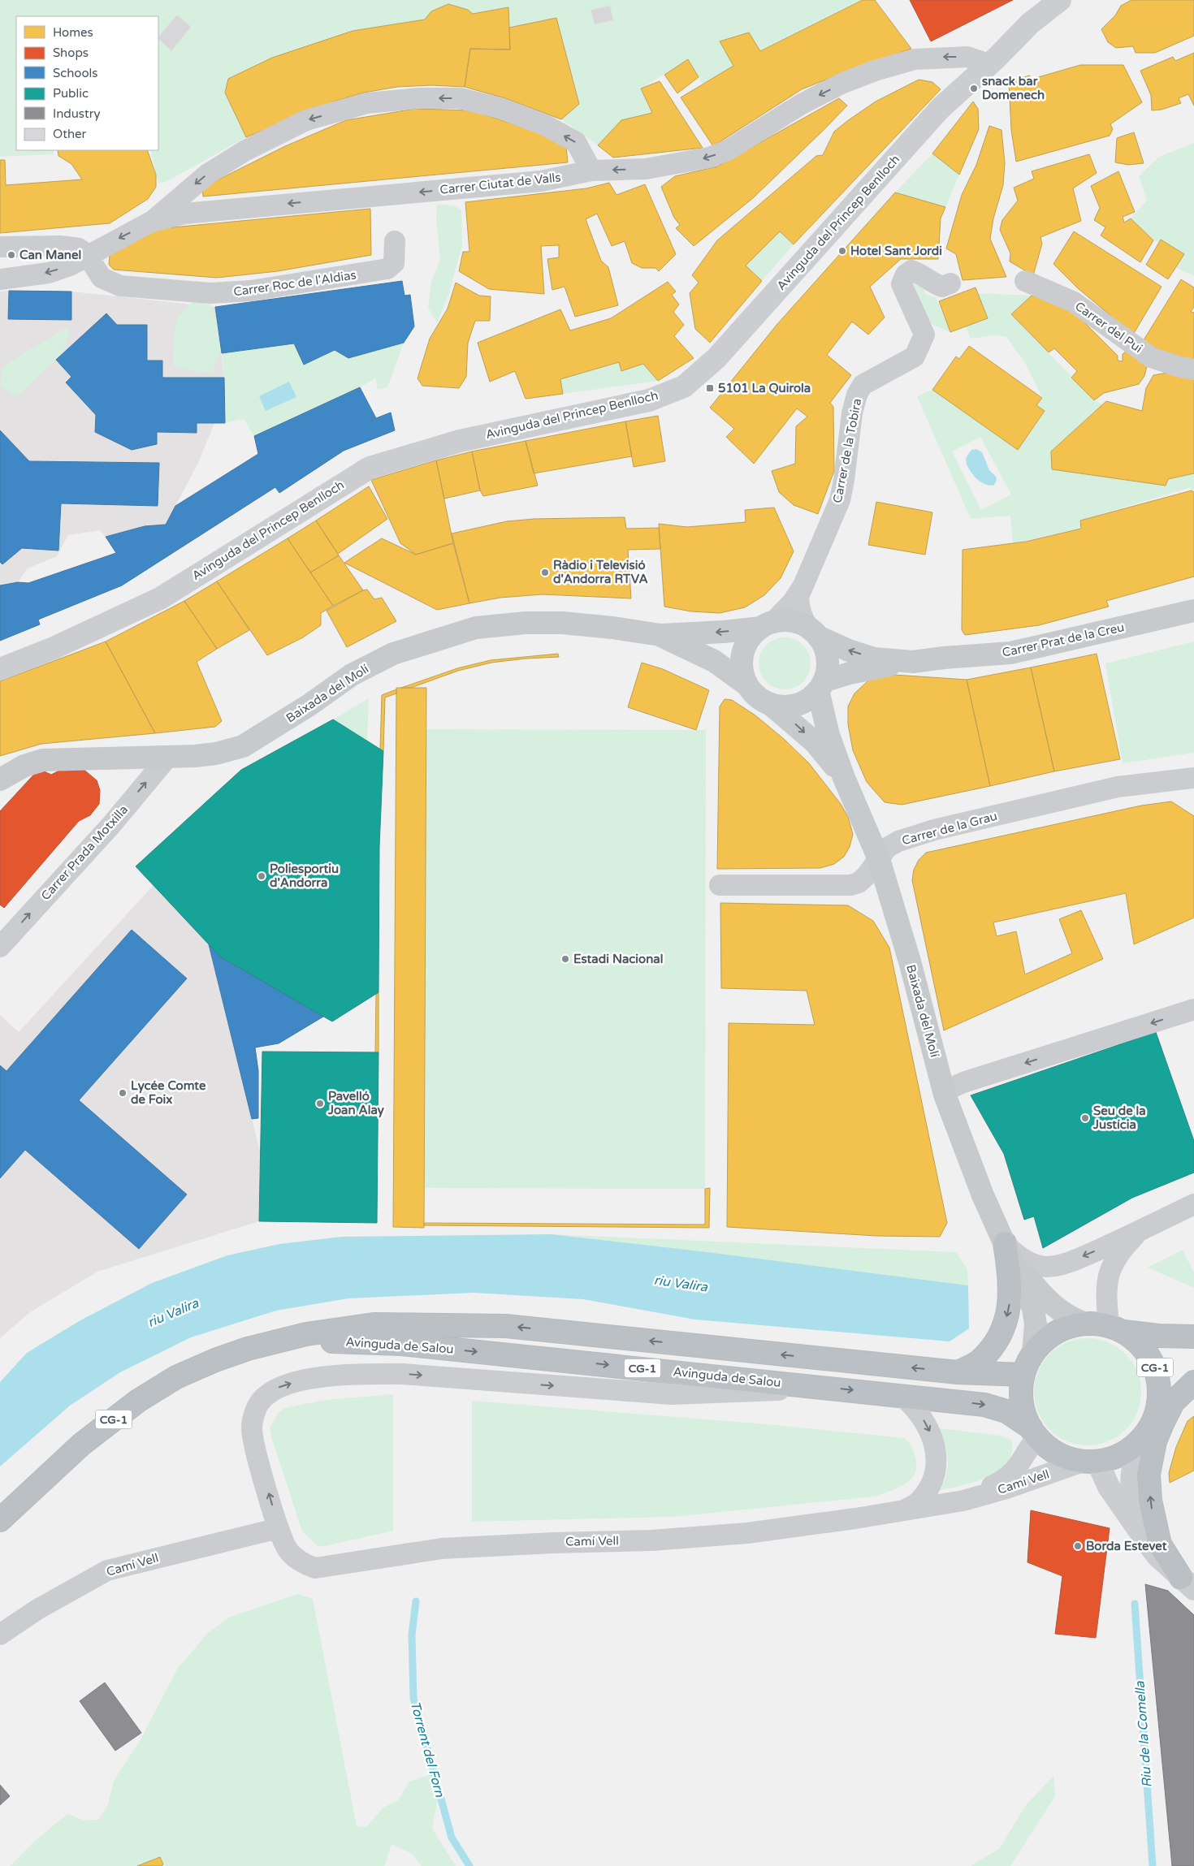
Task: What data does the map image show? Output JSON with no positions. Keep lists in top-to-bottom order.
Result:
{
  "streets": {
    "highway": ["Avinguda de Salou", "CG-1"],
    "main road": ["Carrer Prat de la Creu", "Baixada del Molí"],
    "street": [
      "Carrer Ciutat de Valls",
      "Avinguda del Princep Benlloch",
      "Carrer Roc de l'Aldias",
      "Carrer del Pui",
      "Carrer de la Tobira",
      "Carrer de la Grau",
      "Carrer Prada Motxilla",
      "Camí Vell"
    ]
  },
  "crossings": [
    ["Carrer Ciutat de Valls", "Avinguda del Princep Benlloch"],
    ["Carrer Ciutat de Valls", "Carrer Roc de l'Aldias"],
    ["Baixada del Molí", "Carrer de la Grau"],
    ["Baixada del Molí", "Carrer Prada Motxilla"],
    ["Baixada del Molí", "Avinguda de Salou"],
    ["Baixada del Molí", "CG-1"],
    ["Baixada del Molí", "Camí Vell"],
    ["Avinguda de Salou", "CG-1"],
    ["Avinguda de Salou", "Camí Vell"],
    ["CG-1", "Camí Vell"]
  ],
  "one_way": ["Carrer Ciutat de Valls", "Carrer Prada Motxilla"],
  "water": ["riu Valira", "Riu de la Comella", "Torrent del Forn"],
  "places": {
    "other": [
      "snack bar Domenech",
      "Hotel Sant Jordi",
      "Can Manel",
      "Ràdio i Televisió d'Andorra RTVA",
      "Poliesportiu d'Andorra",
      "Estadi Nacional",
      "Lycée Comte de Foix",
      "Pavelló Joan Alay",
      "Seu de la Justícia",
      "Borda Estevet"
    ],
    "transit": ["5101 La Quirola"]
  },
  "legend": [
    "Homes",
    "Shops",
    "Schools",
    "Public",
    "Industry",
    "Other"
  ]
}
